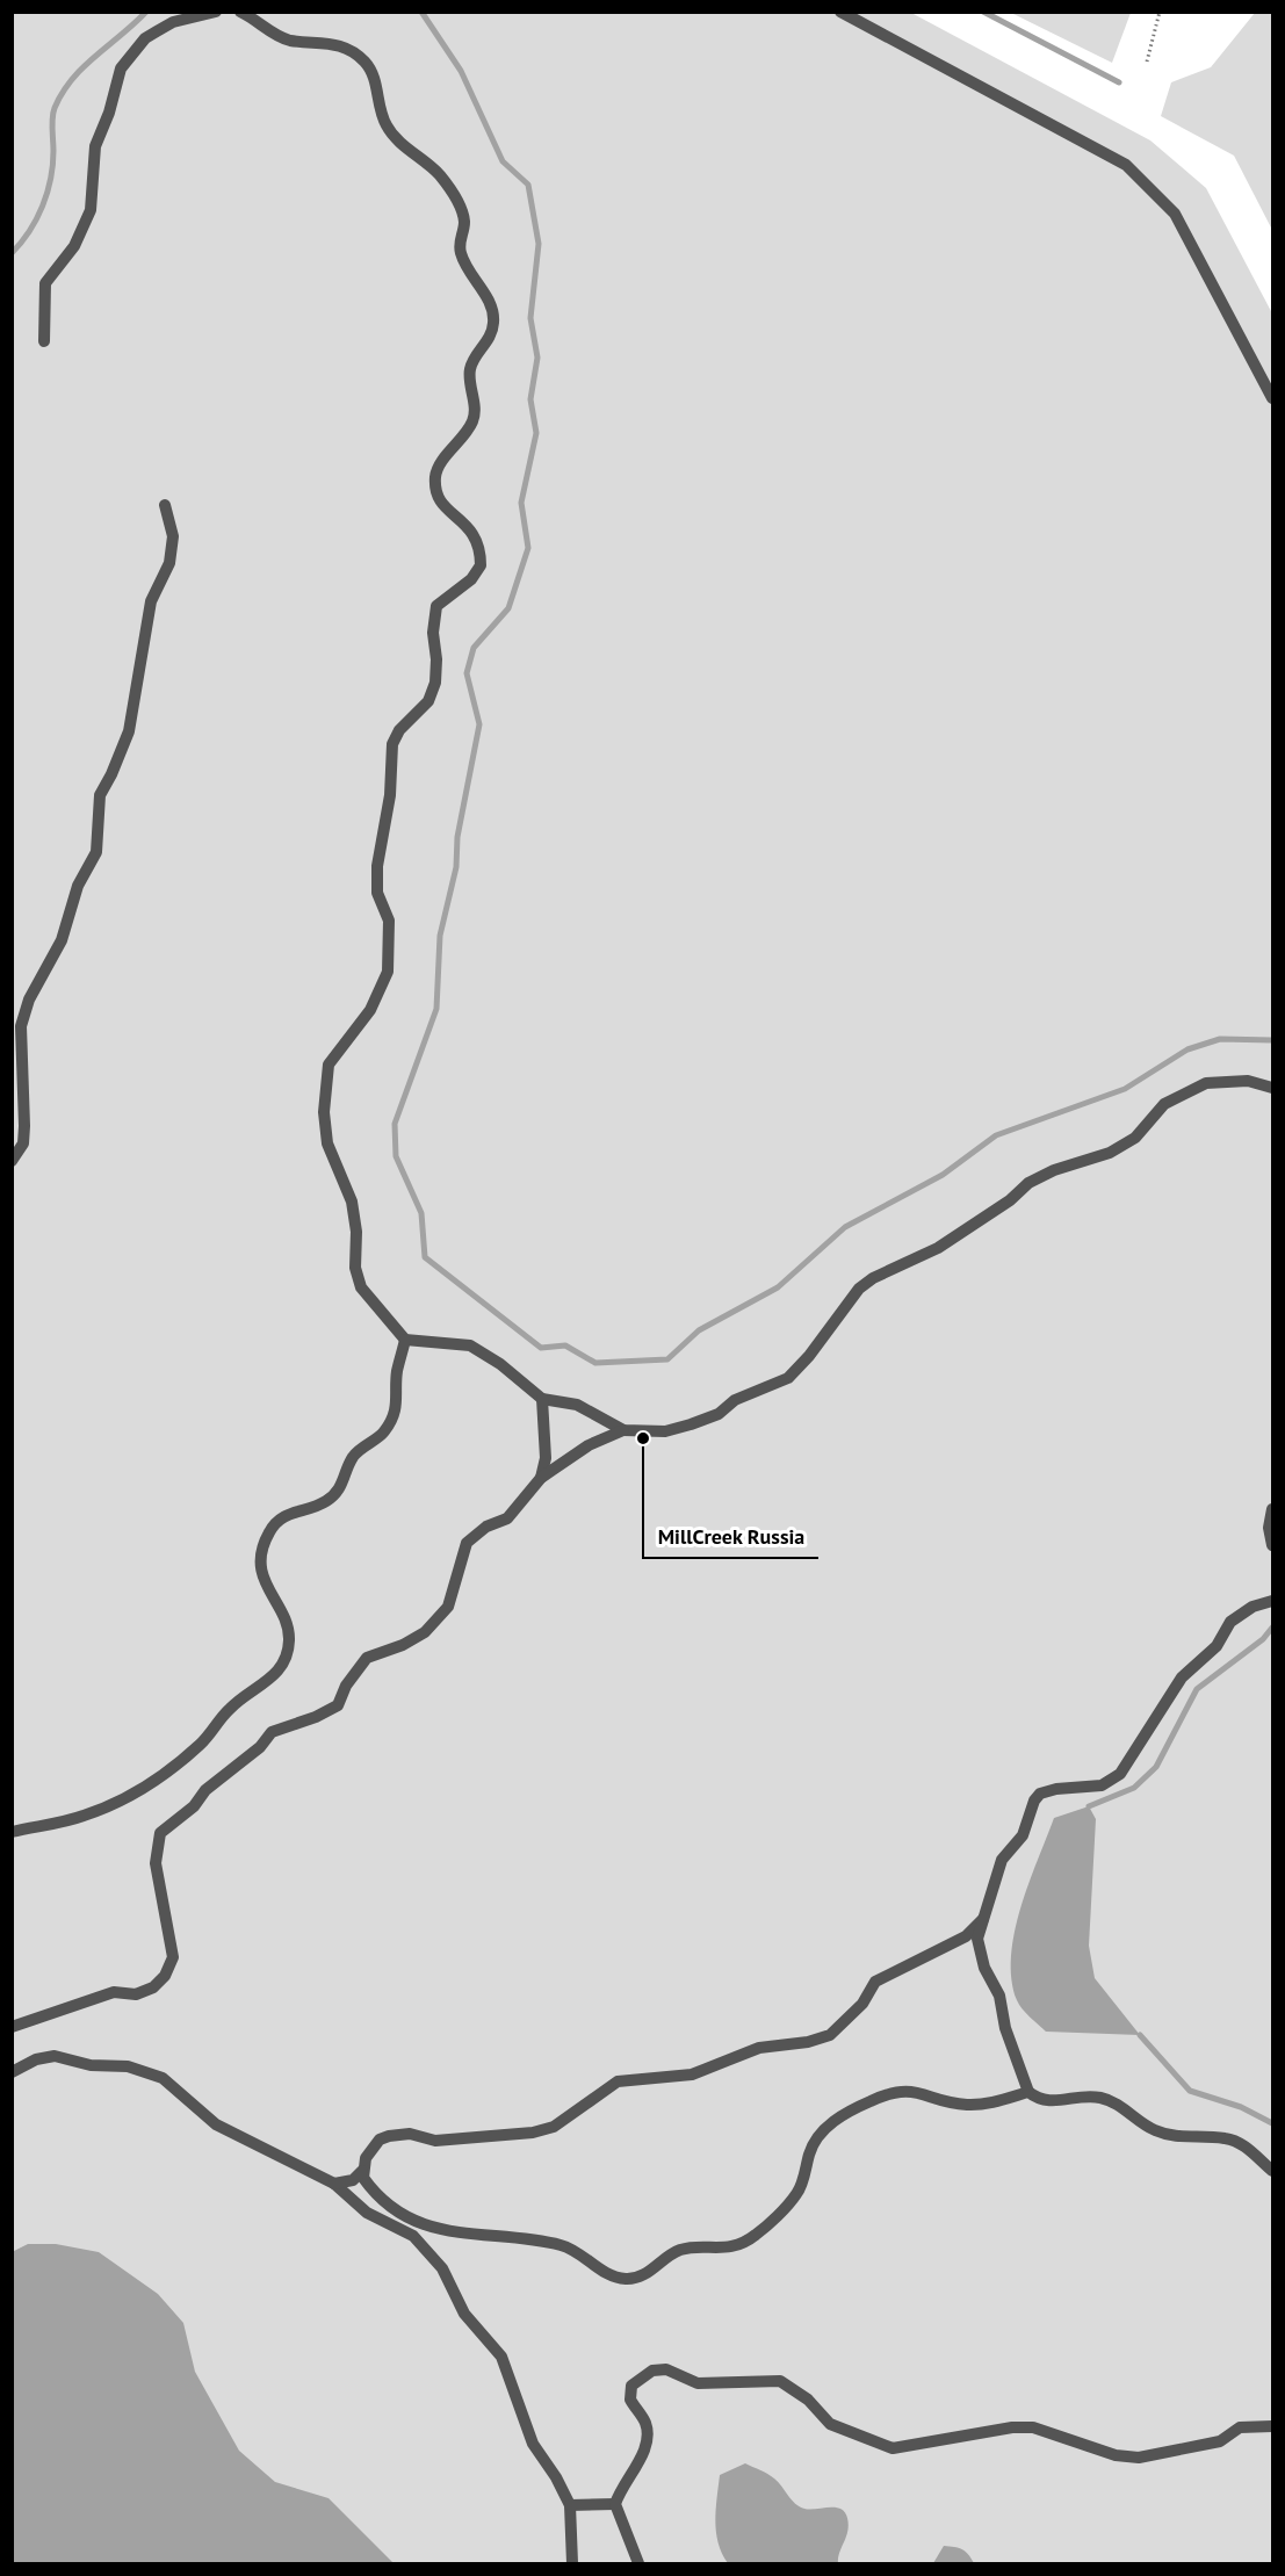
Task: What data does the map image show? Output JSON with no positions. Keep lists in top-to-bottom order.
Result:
{
  "places": ["MillCreek Russia"]
}
